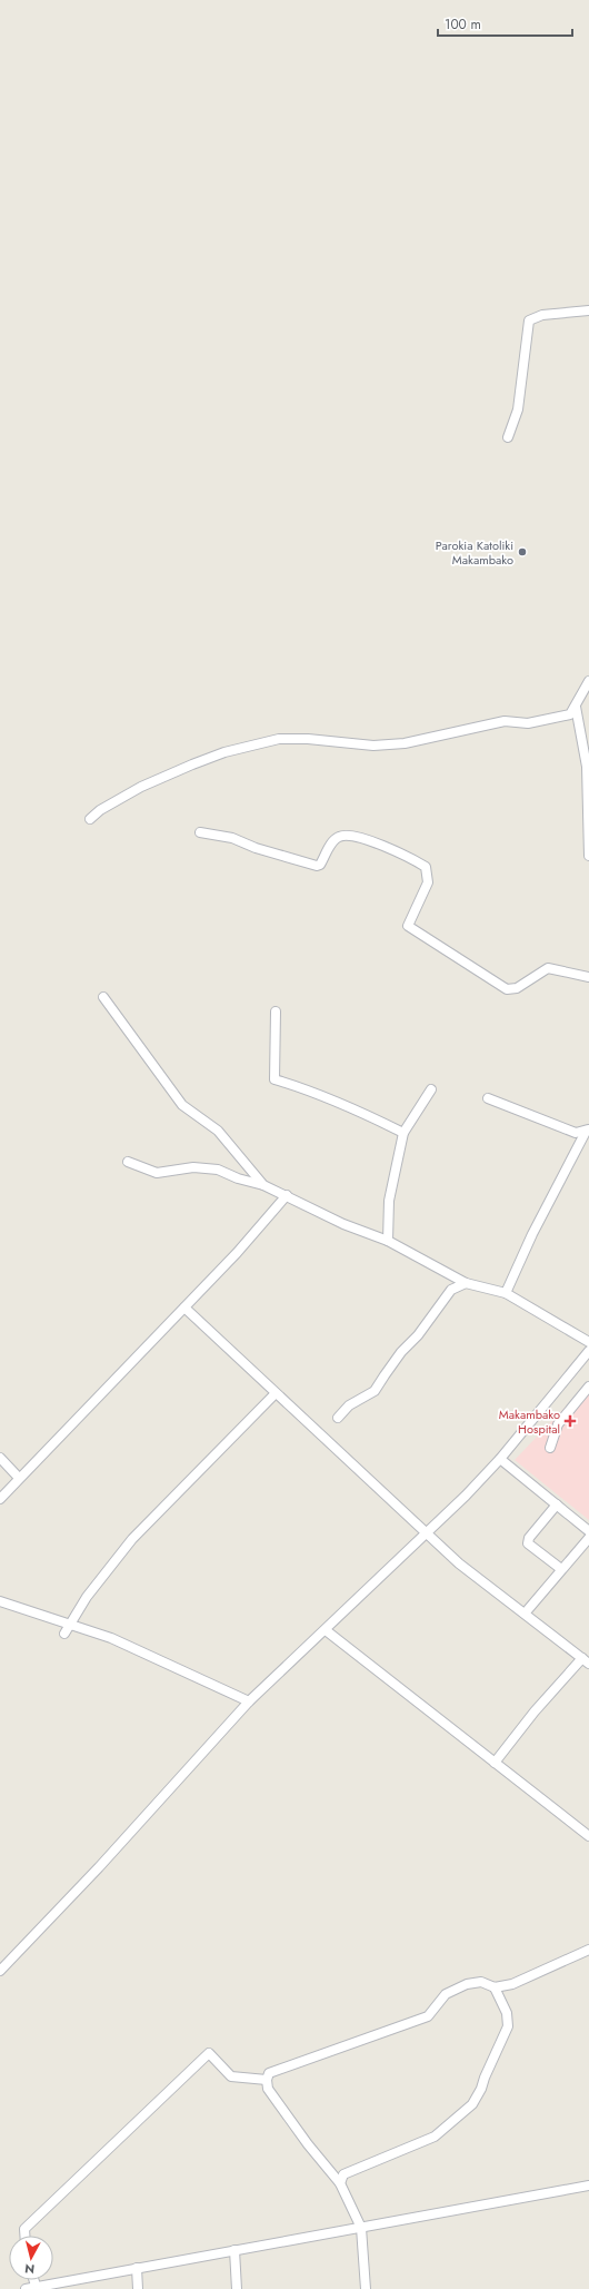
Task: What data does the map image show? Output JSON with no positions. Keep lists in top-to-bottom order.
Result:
{
  "places": {
    "other": ["Parokia Katoliki Makambako"],
    "health": ["Makambako Hospital"]
  },
  "scale_bar": "100 m",
  "north": "bottom"
}
